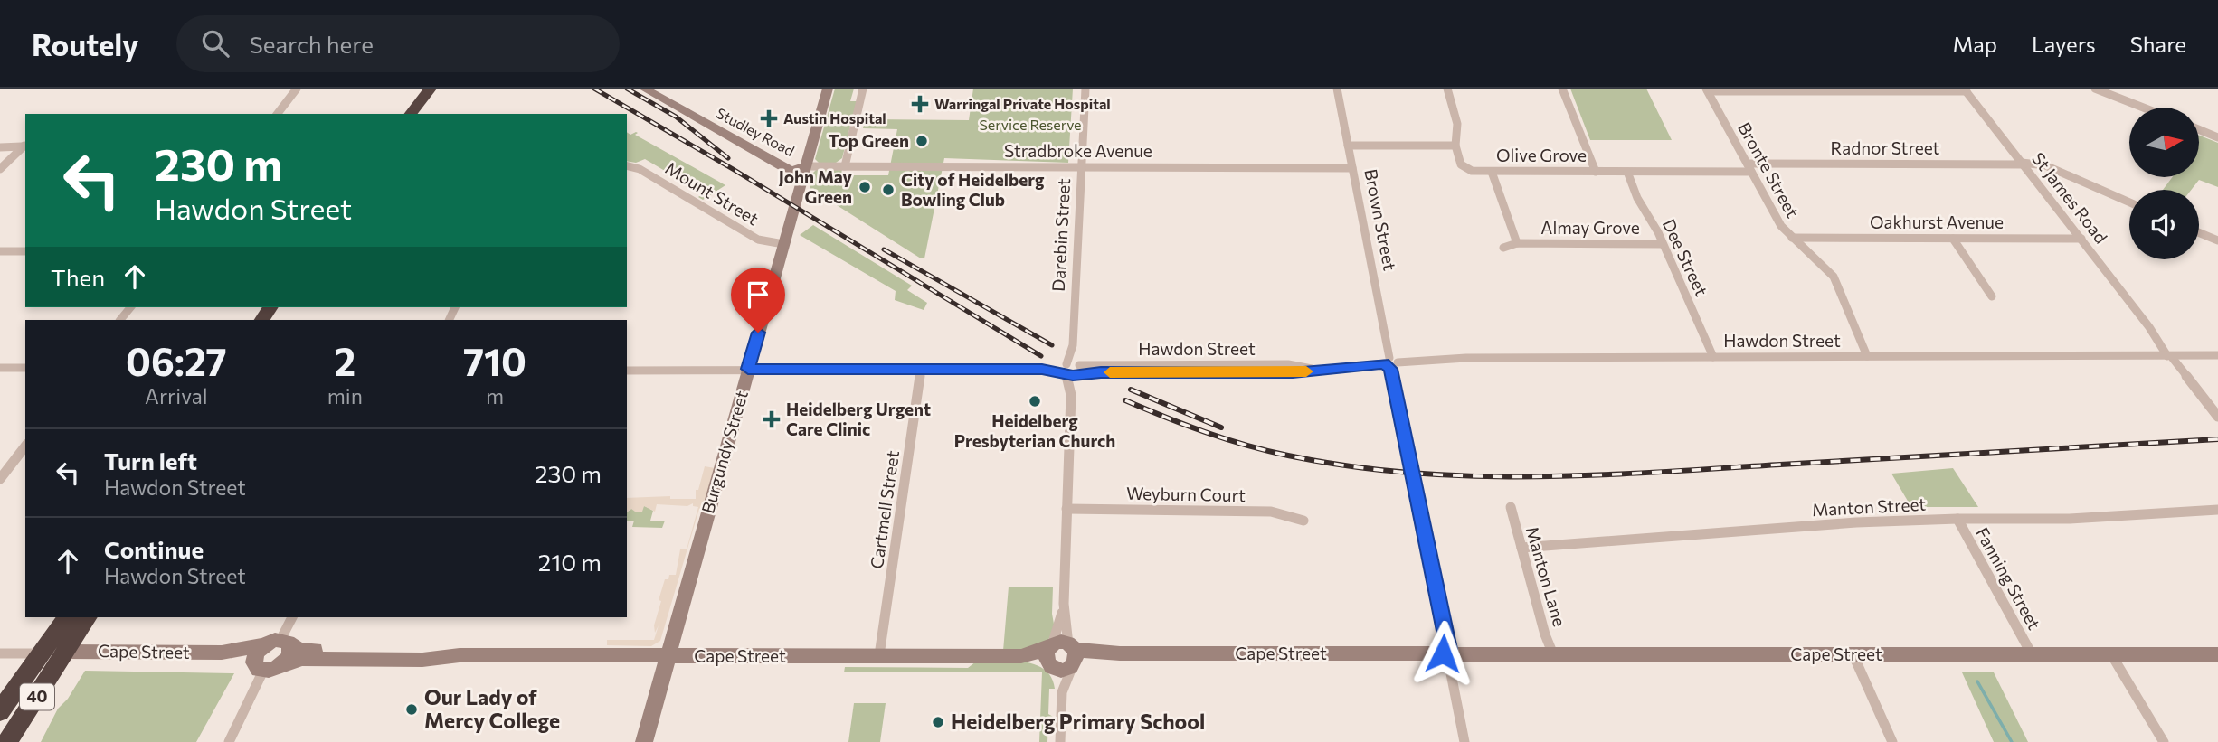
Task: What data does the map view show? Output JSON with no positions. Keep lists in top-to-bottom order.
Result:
{
  "streets": {
    "highway": ["40"],
    "street": [
      "Studley Road",
      "Radnor Street",
      "Stradbroke Avenue",
      "Olive Grove",
      "Bronte Street",
      "Mount Street",
      "St James Road",
      "Brown Street",
      "Oakhurst Avenue",
      "Almay Grove",
      "Darebin Street",
      "Dee Street",
      "Hawdon Street",
      "Burgundy Street",
      "Weyburn Court",
      "Manton Street",
      "Cartmell Street",
      "Manton Lane",
      "Fanning Street",
      "Cape Street"
    ]
  },
  "crossings": [
    ["Studley Road", "Stradbroke Avenue"],
    ["Studley Road", "Burgundy Street"],
    ["Radnor Street", "Olive Grove"],
    ["Radnor Street", "Bronte Street"],
    ["Radnor Street", "St James Road"],
    ["Stradbroke Avenue", "Brown Street"],
    ["Stradbroke Avenue", "Darebin Street"],
    ["Stradbroke Avenue", "Burgundy Street"],
    ["Olive Grove", "Bronte Street"],
    ["Olive Grove", "Almay Grove"],
    ["Olive Grove", "Dee Street"],
    ["Bronte Street", "Oakhurst Avenue"],
    ["Bronte Street", "Hawdon Street"],
    ["Mount Street", "Burgundy Street"],
    ["St James Road", "Oakhurst Avenue"],
    ["St James Road", "Hawdon Street"],
    ["Brown Street", "Hawdon Street"],
    ["Brown Street", "Cape Street"],
    ["Almay Grove", "Dee Street"],
    ["Darebin Street", "Hawdon Street"],
    ["Dee Street", "Hawdon Street"],
    ["Hawdon Street", "Burgundy Street"],
    ["Hawdon Street", "Cartmell Street"],
    ["Burgundy Street", "Cape Street"],
    ["Manton Street", "Manton Lane"],
    ["Manton Street", "Fanning Street"],
    ["Cartmell Street", "Cape Street"],
    ["Manton Lane", "Cape Street"],
    ["Fanning Street", "Cape Street"],
    ["Cape Street", "40"]
  ],
  "parks": ["Service Reserve"],
  "places": {
    "health": ["Warringal Private Hospital", "Austin Hospital", "Heidelberg Urgent Care Clinic"],
    "other": [
      "Top Green",
      "John May Green",
      "City of Heidelberg Bowling Club",
      "Heidelberg Presbyterian Church",
      "Our Lady of Mercy College",
      "Heidelberg Primary School"
    ]
  },
  "north": "right",
  "page": {
    "header": "Routely",
    "search": "Search here",
    "nav": ["Map", "Layers", "Share"],
    "turn": ["230 m", "Hawdon Street"],
    "then": "Then",
    "eta": [
      "06:27",
      "Arrival",
      "2",
      "min",
      "710",
      "m"
    ],
    "list": [
      {
        "name": "Turn left",
        "note": "Hawdon Street",
        "value": "230 m"
      },
      {
        "name": "Continue",
        "note": "Hawdon Street",
        "value": "210 m"
      }
    ]
  }
}
